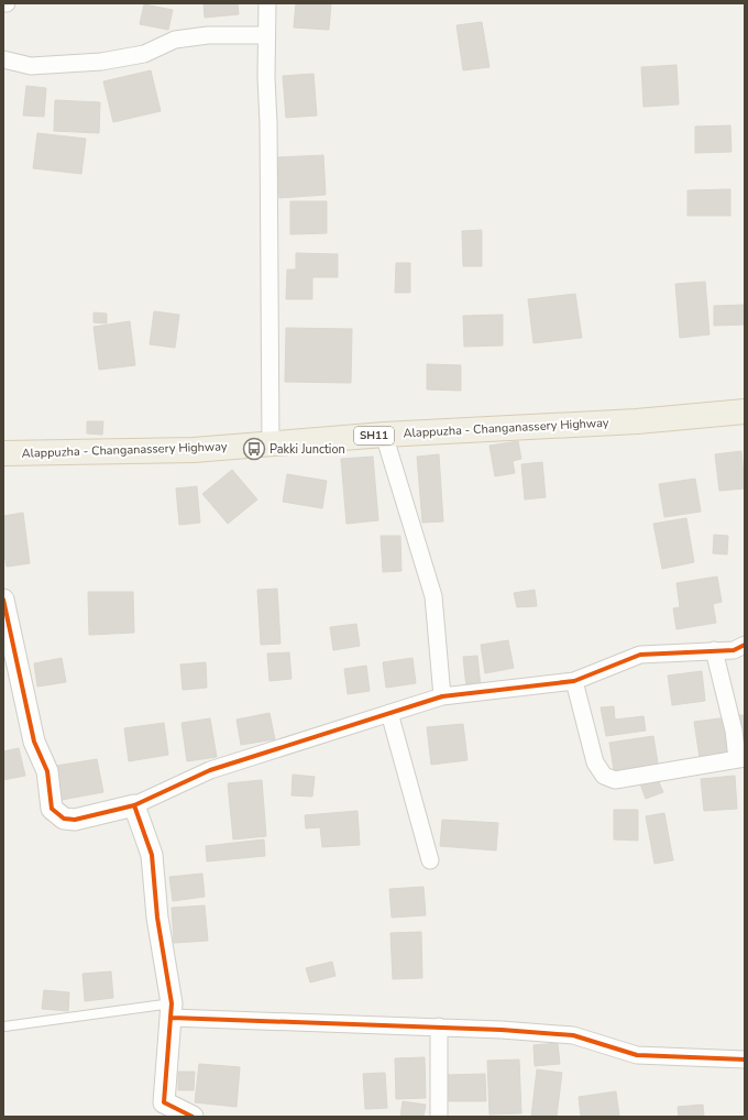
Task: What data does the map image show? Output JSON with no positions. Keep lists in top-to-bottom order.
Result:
{
  "streets": {
    "main road": ["Alappuzha - Changanassery Highway", "SH11"]
  },
  "places": {
    "bus stop": ["Pakki Junction"]
  }
}
